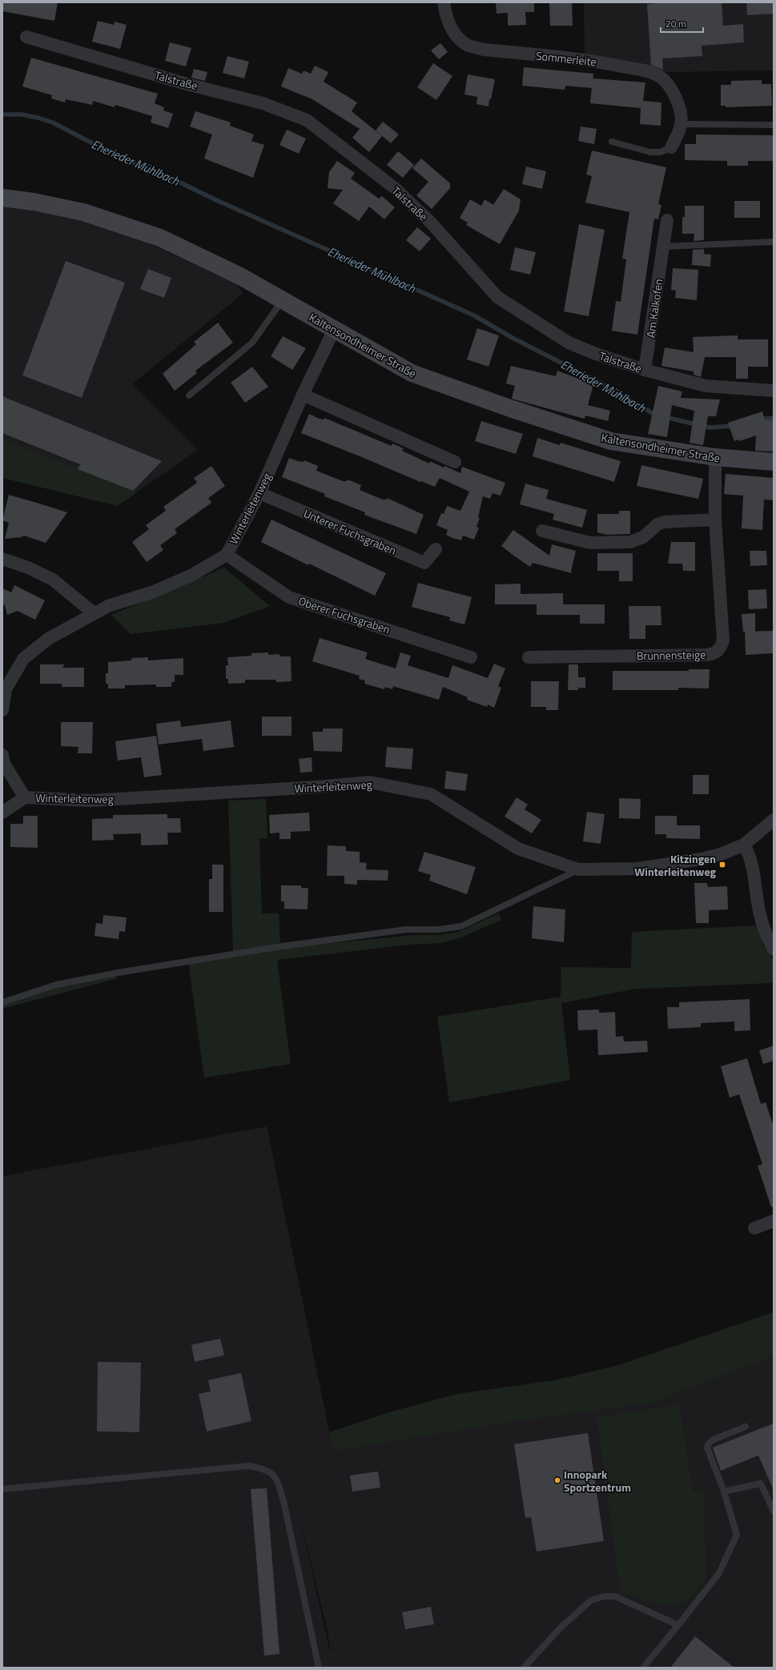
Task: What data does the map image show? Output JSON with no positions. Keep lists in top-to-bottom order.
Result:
{
  "streets": {
    "main road": ["Kaltensondheimer Straße"],
    "street": [
      "Sommerleite",
      "Talstraße",
      "Am Kalkofen",
      "Winterleitenweg",
      "Unterer Fuchsgraben",
      "Oberer Fuchsgraben",
      "Brunnensteige"
    ]
  },
  "crossings": [
    ["Talstraße", "Am Kalkofen"],
    ["Kaltensondheimer Straße", "Winterleitenweg"],
    ["Kaltensondheimer Straße", "Brunnensteige"],
    ["Winterleitenweg", "Unterer Fuchsgraben"],
    ["Winterleitenweg", "Oberer Fuchsgraben"]
  ],
  "water": ["Eherieder Mühlbach"],
  "places": {
    "transit": ["Kitzingen Winterleitenweg"],
    "other": ["Innopark Sportzentrum"]
  },
  "scale_bar": "20 m"
}
